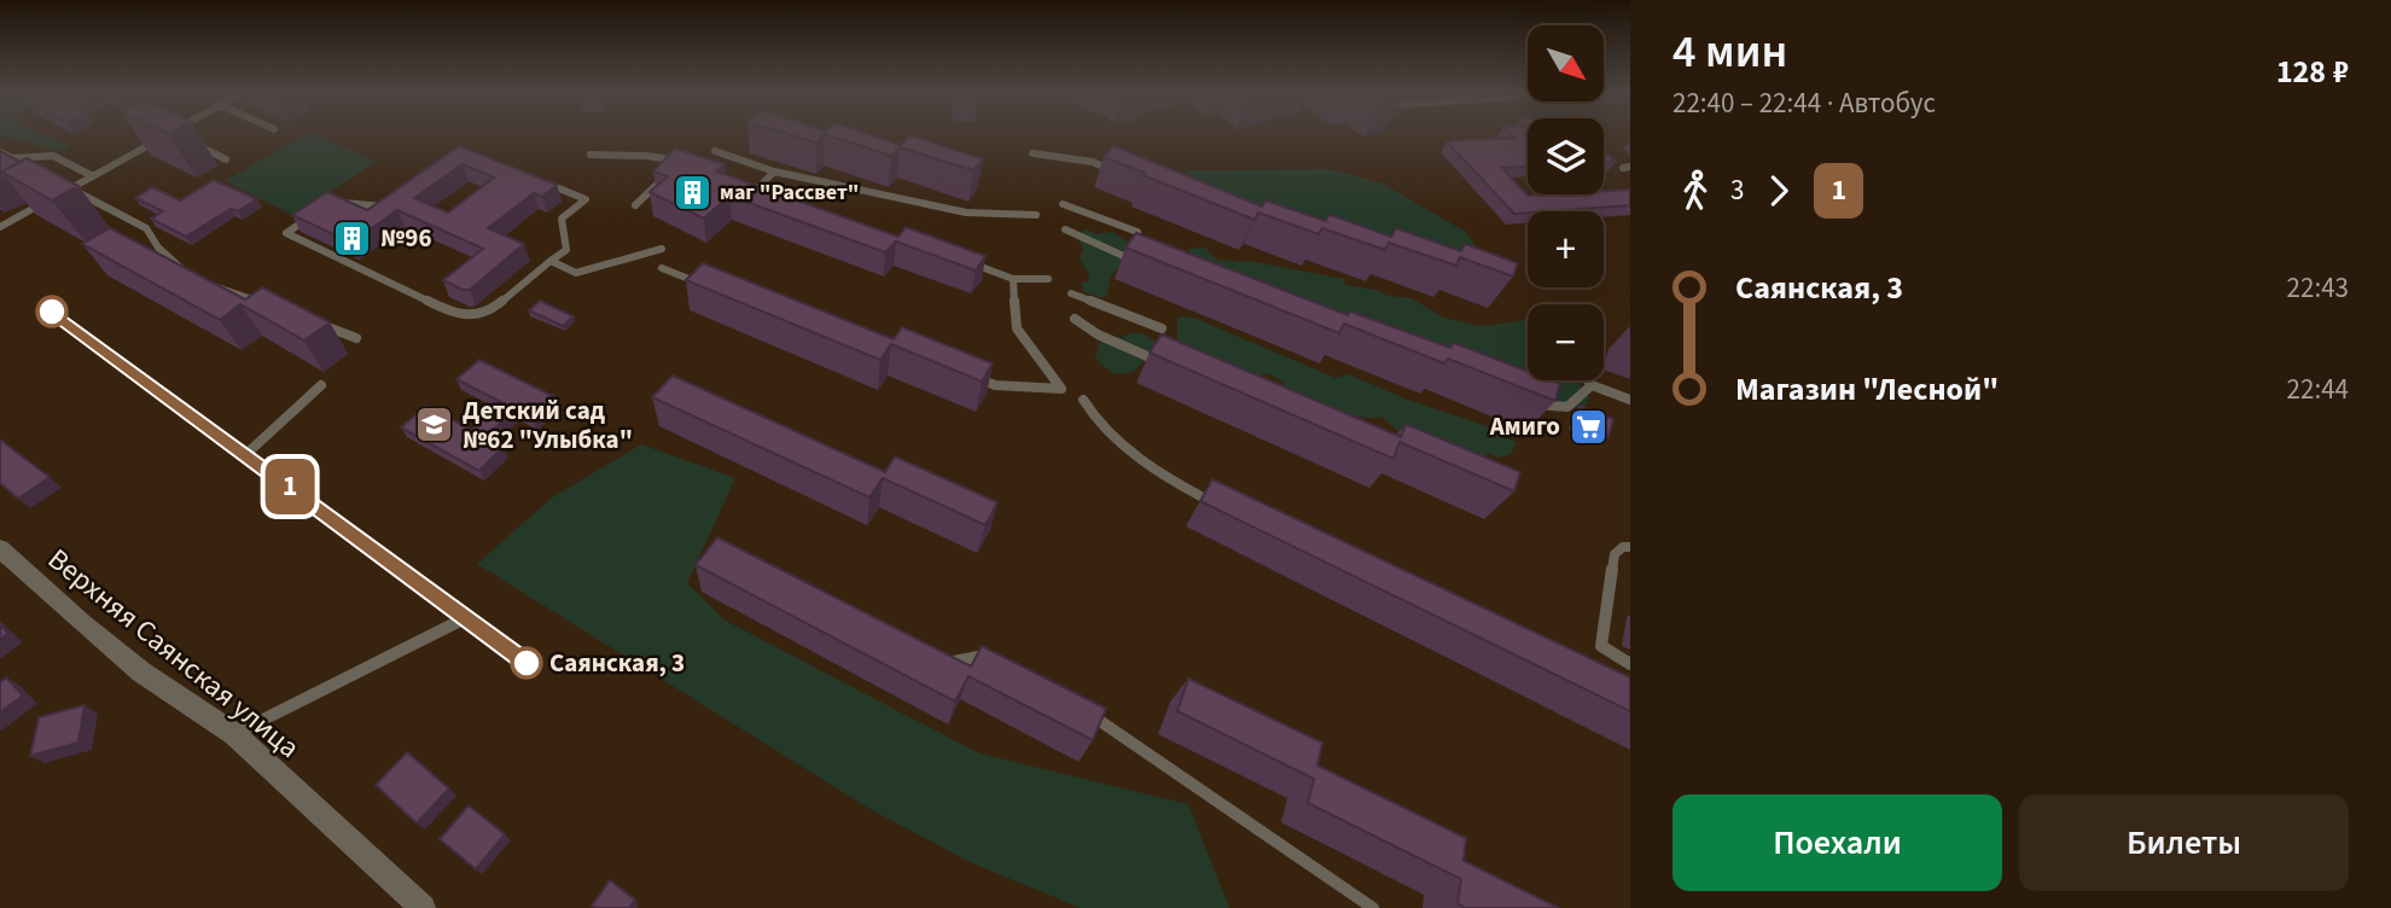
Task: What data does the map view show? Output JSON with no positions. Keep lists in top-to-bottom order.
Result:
{
  "streets": {
    "street": ["Верхняя Саянская улица"]
  },
  "places": {
    "building": ["маг \"Рассвет\"", "№96"],
    "school or university": ["Детский сад №62 \"Улыбка\""],
    "supermarket": ["Амиго"],
    "other": ["Саянская, 3"]
  },
  "lines": ["bus line 1"],
  "north": "bottom right",
  "page": {
    "on_map": "1",
    "heading": ["4 мин", "22:40 – 22:44 · Автобус", "128 ₽"],
    "map_buttons": ["+", "−"],
    "legs": ["3", "1"],
    "list": [
      {
        "name": "Саянская, 3",
        "value": "22:43"
      },
      {
        "name": "Магазин \"Лесной\"",
        "value": "22:44"
      }
    ],
    "buttons": ["Поехали", "Билеты"]
  }
}
